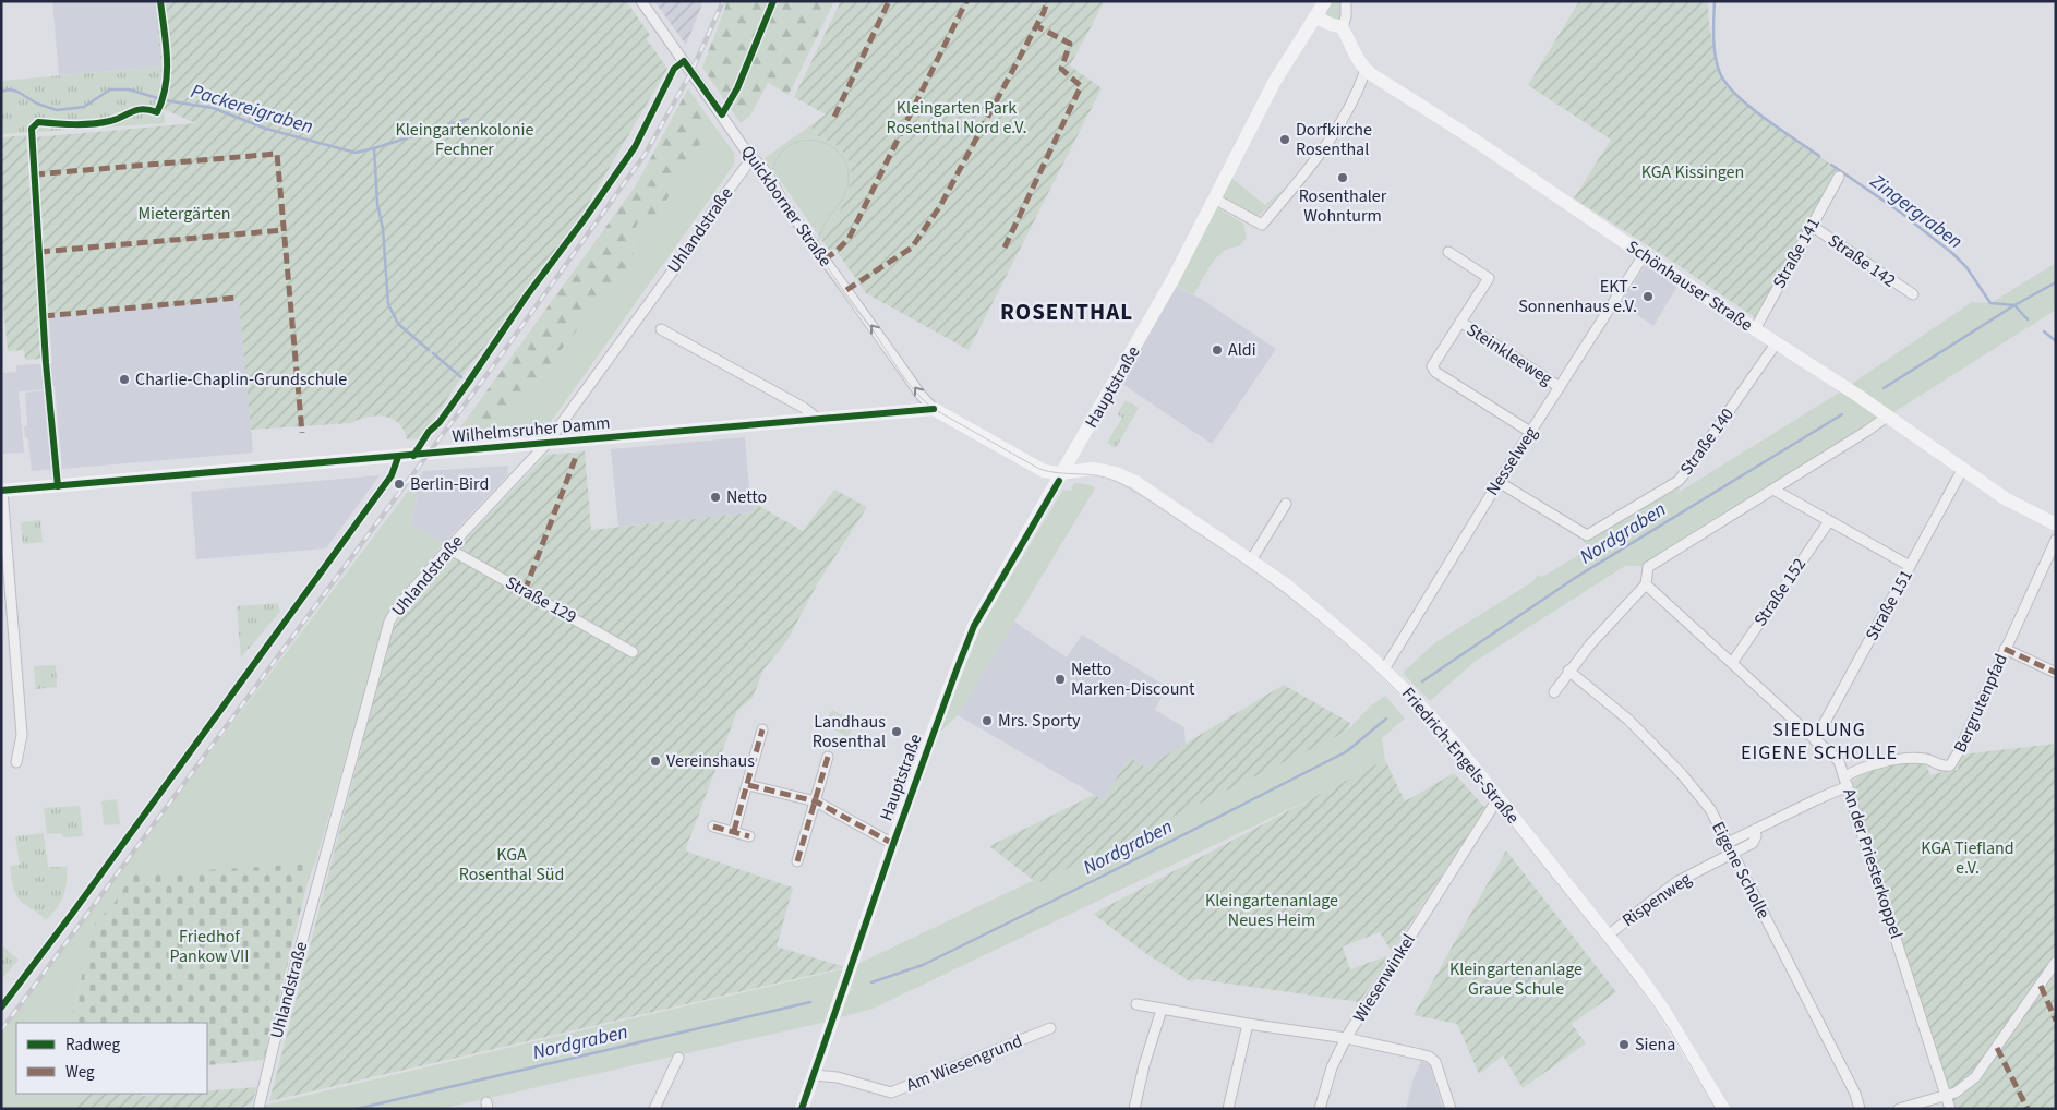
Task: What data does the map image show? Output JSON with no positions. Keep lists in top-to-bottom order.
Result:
{
  "streets": {
    "main road": [
      "Schönhauser Straße",
      "Hauptstraße",
      "Wilhelmsruher Damm",
      "Friedrich-Engels-Straße"
    ],
    "street": [
      "Quickborner Straße",
      "Uhlandstraße",
      "Straße 141",
      "Straße 142",
      "Steinkleeweg",
      "Straße 140",
      "Nesselweg",
      "Straße 152",
      "Straße 129",
      "Straße 151",
      "Bergrutenpfad",
      "An der Priesterkoppel",
      "Eigene Scholle",
      "Rispenweg",
      "Wiesenwinkel",
      "Am Wiesengrund"
    ]
  },
  "crossings": [
    ["Quickborner Straße", "Uhlandstraße"],
    ["Quickborner Straße", "Wilhelmsruher Damm"],
    ["Uhlandstraße", "Wilhelmsruher Damm"],
    ["Uhlandstraße", "Straße 129"],
    ["Straße 141", "Straße 142"],
    ["Straße 141", "Schönhauser Straße"],
    ["Schönhauser Straße", "Straße 140"],
    ["Schönhauser Straße", "Nesselweg"],
    ["Schönhauser Straße", "Straße 151"],
    ["Steinkleeweg", "Nesselweg"],
    ["Hauptstraße", "Friedrich-Engels-Straße"],
    ["Hauptstraße", "Am Wiesengrund"],
    ["Straße 140", "Nesselweg"],
    ["Nesselweg", "Friedrich-Engels-Straße"],
    ["Straße 152", "An der Priesterkoppel"],
    ["Straße 151", "An der Priesterkoppel"],
    ["Bergrutenpfad", "An der Priesterkoppel"],
    ["Bergrutenpfad", "Rispenweg"],
    ["Friedrich-Engels-Straße", "Rispenweg"],
    ["Friedrich-Engels-Straße", "Wiesenwinkel"],
    ["An der Priesterkoppel", "Rispenweg"],
    ["Eigene Scholle", "Rispenweg"]
  ],
  "one_way": ["Quickborner Straße"],
  "districts": ["ROSENTHAL", "SIEDLUNG EIGENE SCHOLLE"],
  "water": ["Packereigraben", "Zingergraben", "Nordgraben"],
  "parks": [
    "Kleingarten Park Rosenthal Nord e.V.",
    "Kleingartenkolonie Fechner",
    "KGA Kissingen",
    "Mietergärten",
    "KGA Tiefland e.V.",
    "KGA Rosenthal Süd",
    "Kleingartenanlage Neues Heim",
    "Friedhof Pankow VII",
    "Kleingartenanlage Graue Schule"
  ],
  "places": [
    "Dorfkirche Rosenthal",
    "Rosenthaler Wohnturm",
    "EKT - Sonnenhaus e.V.",
    "Aldi",
    "Charlie-Chaplin-Grundschule",
    "Berlin-Bird",
    "Netto",
    "Netto Marken-Discount",
    "Mrs. Sporty",
    "Landhaus Rosenthal",
    "Vereinshaus",
    "Siena"
  ],
  "legend": ["Radweg", "Weg"]
}
